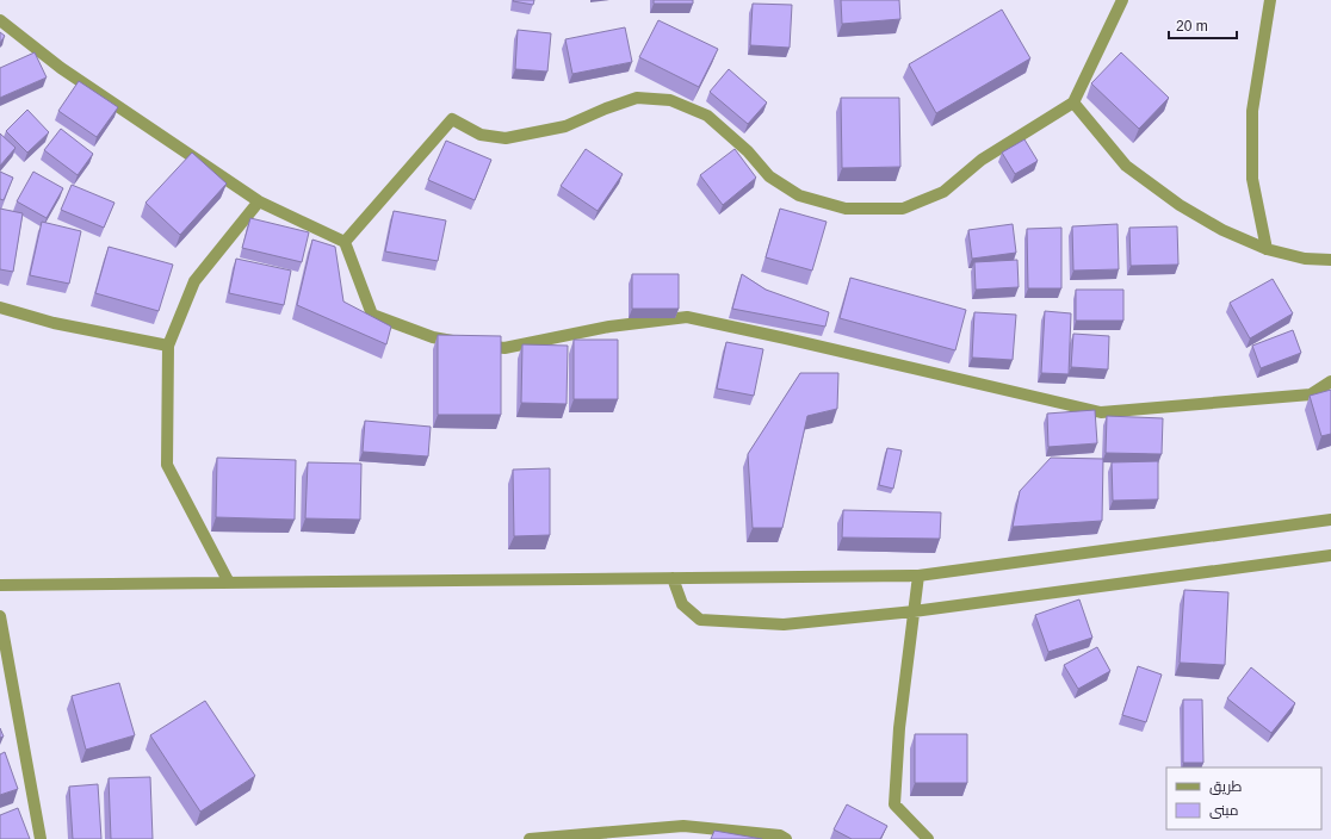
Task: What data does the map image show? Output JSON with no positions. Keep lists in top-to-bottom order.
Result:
{
  "legend": ["طريق", "مبنى"],
  "scale_bar": "20 m"
}
